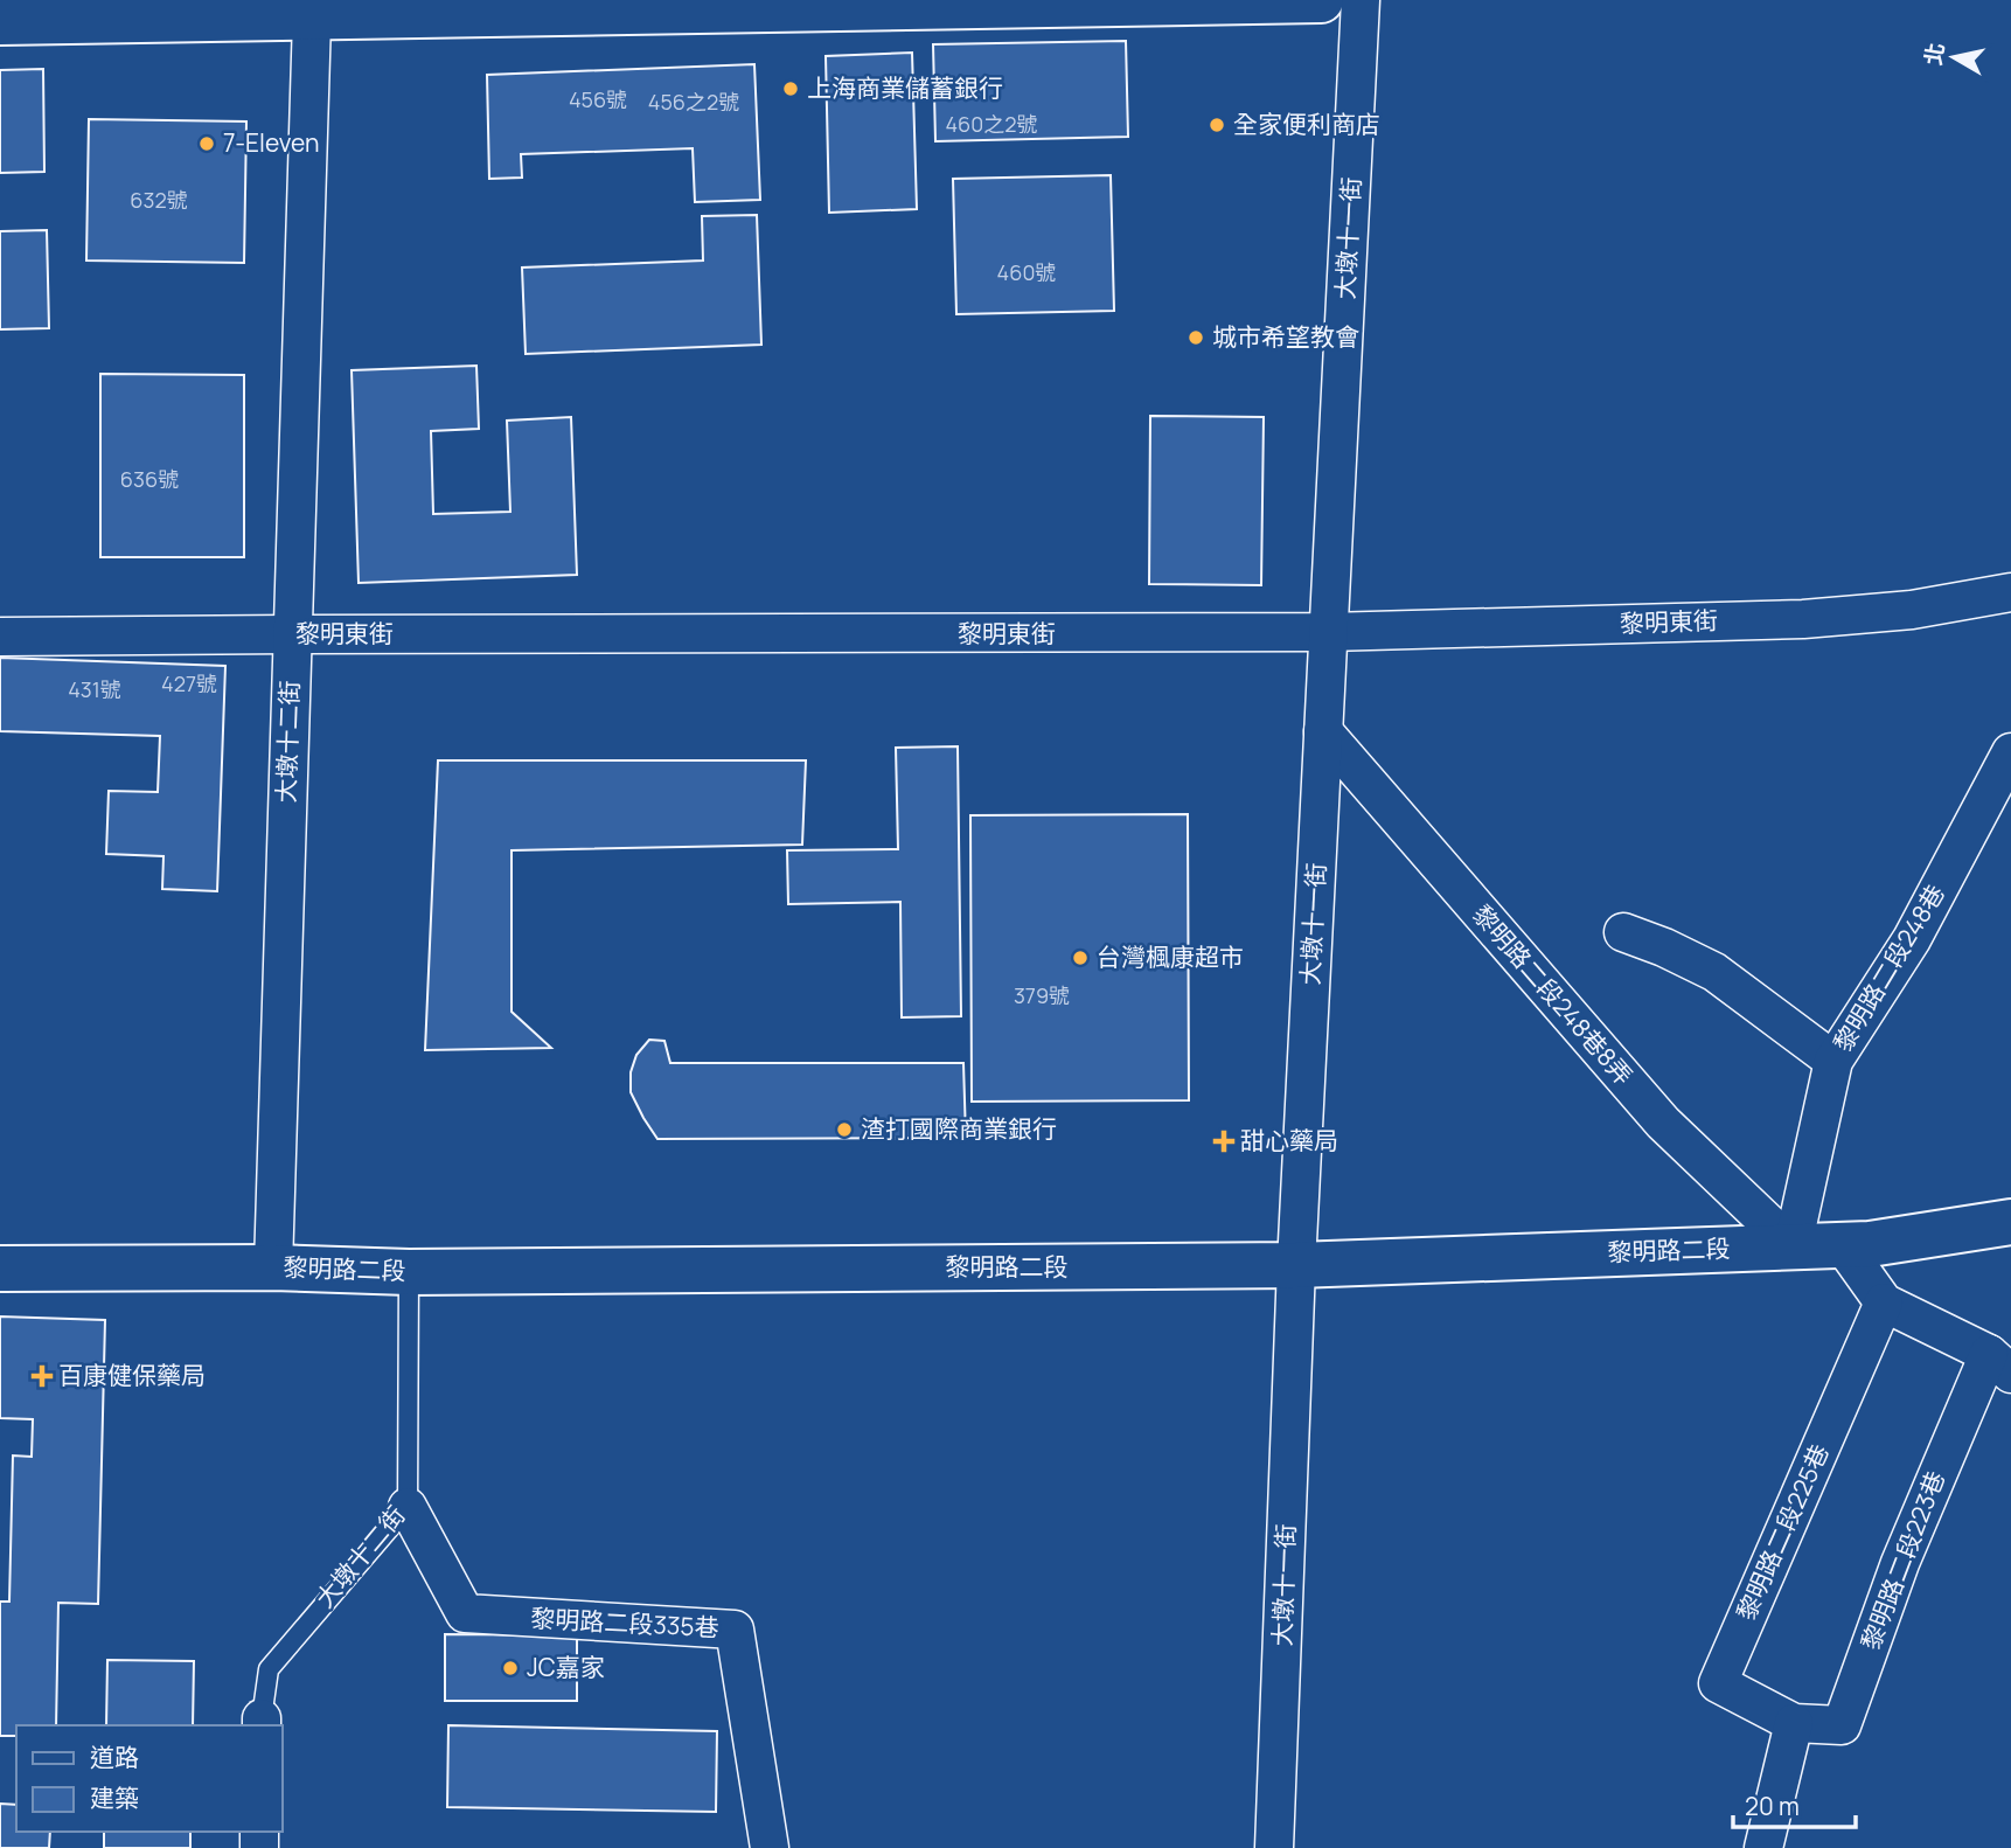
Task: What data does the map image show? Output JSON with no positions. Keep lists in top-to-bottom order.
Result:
{
  "streets": {
    "main road": ["黎明路二段"],
    "street": [
      "大墩十一街",
      "黎明東街",
      "大墩十二街",
      "黎明路二段248巷",
      "黎明路二段248巷8弄",
      "黎明路二段225巷",
      "黎明路二段223巷",
      "黎明路二段335巷"
    ]
  },
  "crossings": [
    ["大墩十一街", "黎明東街"],
    ["大墩十一街", "黎明路二段248巷8弄"],
    ["大墩十一街", "黎明路二段"],
    ["黎明東街", "大墩十二街"],
    ["大墩十二街", "黎明路二段"],
    ["大墩十二街", "黎明路二段335巷"],
    ["黎明路二段248巷", "黎明路二段248巷8弄"],
    ["黎明路二段248巷", "黎明路二段"],
    ["黎明路二段248巷8弄", "黎明路二段"],
    ["黎明路二段225巷", "黎明路二段223巷"]
  ],
  "places": {
    "other": [
      "上海商業儲蓄銀行",
      "全家便利商店",
      "7-Eleven",
      "城市希望教會",
      "台灣楓康超市",
      "渣打國際商業銀行",
      "JC嘉家"
    ],
    "health": ["甜心藥局", "百康健保藥局"]
  },
  "house_numbers": [
    "456號",
    "456之2號",
    "460之2號",
    "632號",
    "460號",
    "636號",
    "427號",
    "431號",
    "379號"
  ],
  "legend": ["道路", "建築"],
  "scale_bar": "20 m",
  "north": "left"
}
